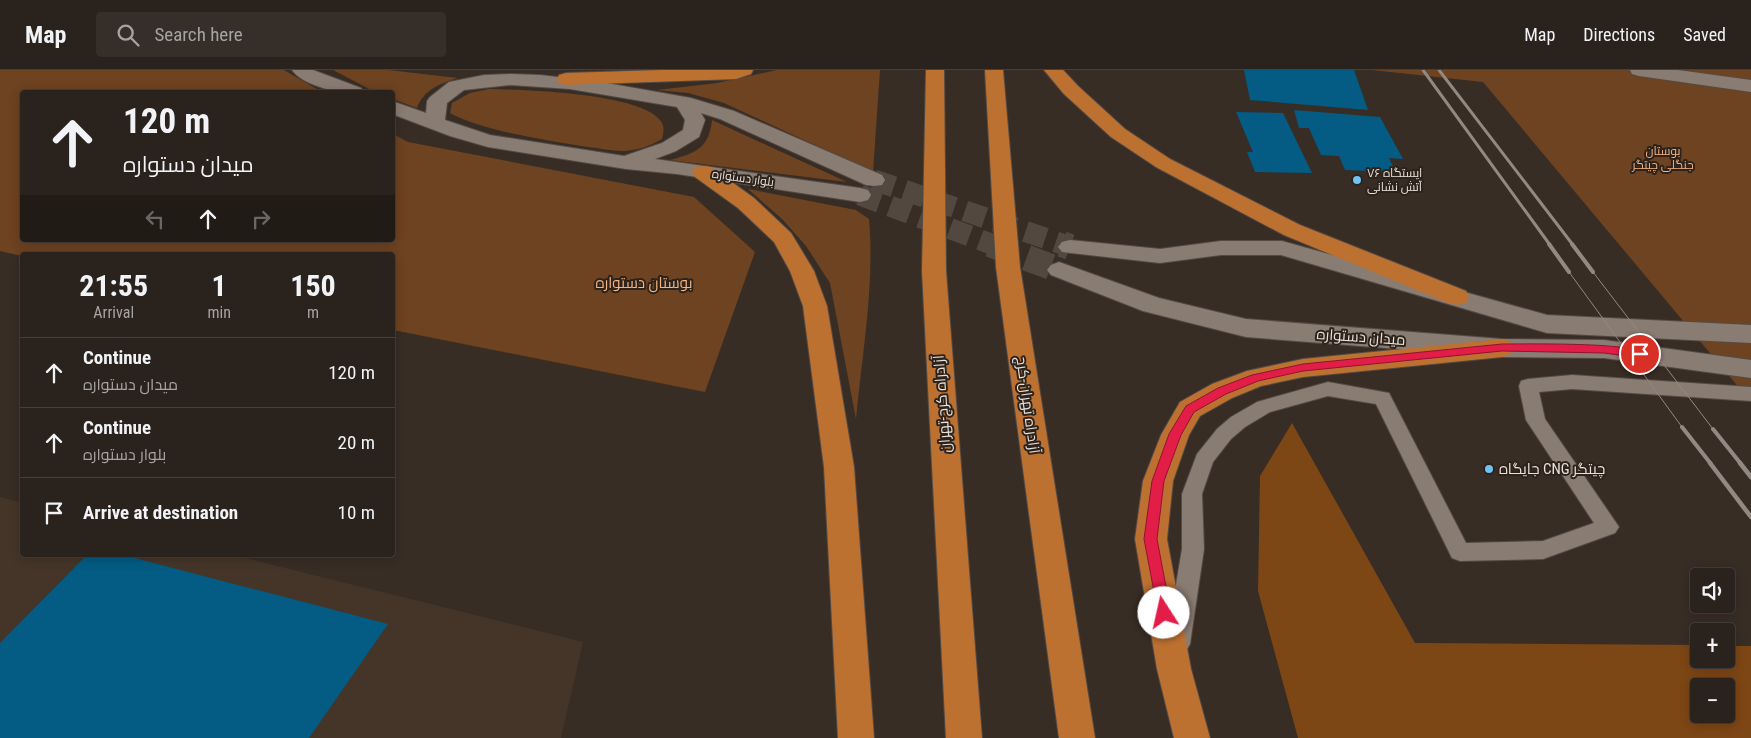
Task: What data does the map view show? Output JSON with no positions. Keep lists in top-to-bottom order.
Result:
{
  "streets": {
    "highway": ["آزادراه کرج-تهران", "آزادراه تهران-کرج"],
    "main road": ["بلوار دستواره", "میدان دستواره"]
  },
  "parks": ["بوستان جنگلی چیتگر", "بوستان دستواره"],
  "places": ["ایستگاه ۷۶ آتش نشانی", "جایگاه CNG چیتگر"],
  "page": {
    "header": "Map",
    "search": "Search here",
    "nav": ["Map", "Directions", "Saved"],
    "turn": ["120 m", "میدان دستواره"],
    "eta": [
      "21:55",
      "Arrival",
      "1",
      "min",
      "150",
      "m"
    ],
    "list": [
      {
        "name": "Continue",
        "note": "میدان دستواره",
        "value": "120 m"
      },
      {
        "name": "Continue",
        "note": "بلوار دستواره",
        "value": "20 m"
      },
      {
        "name": "Arrive at destination",
        "value": "10 m"
      }
    ],
    "map_buttons": ["+", "−"]
  }
}
